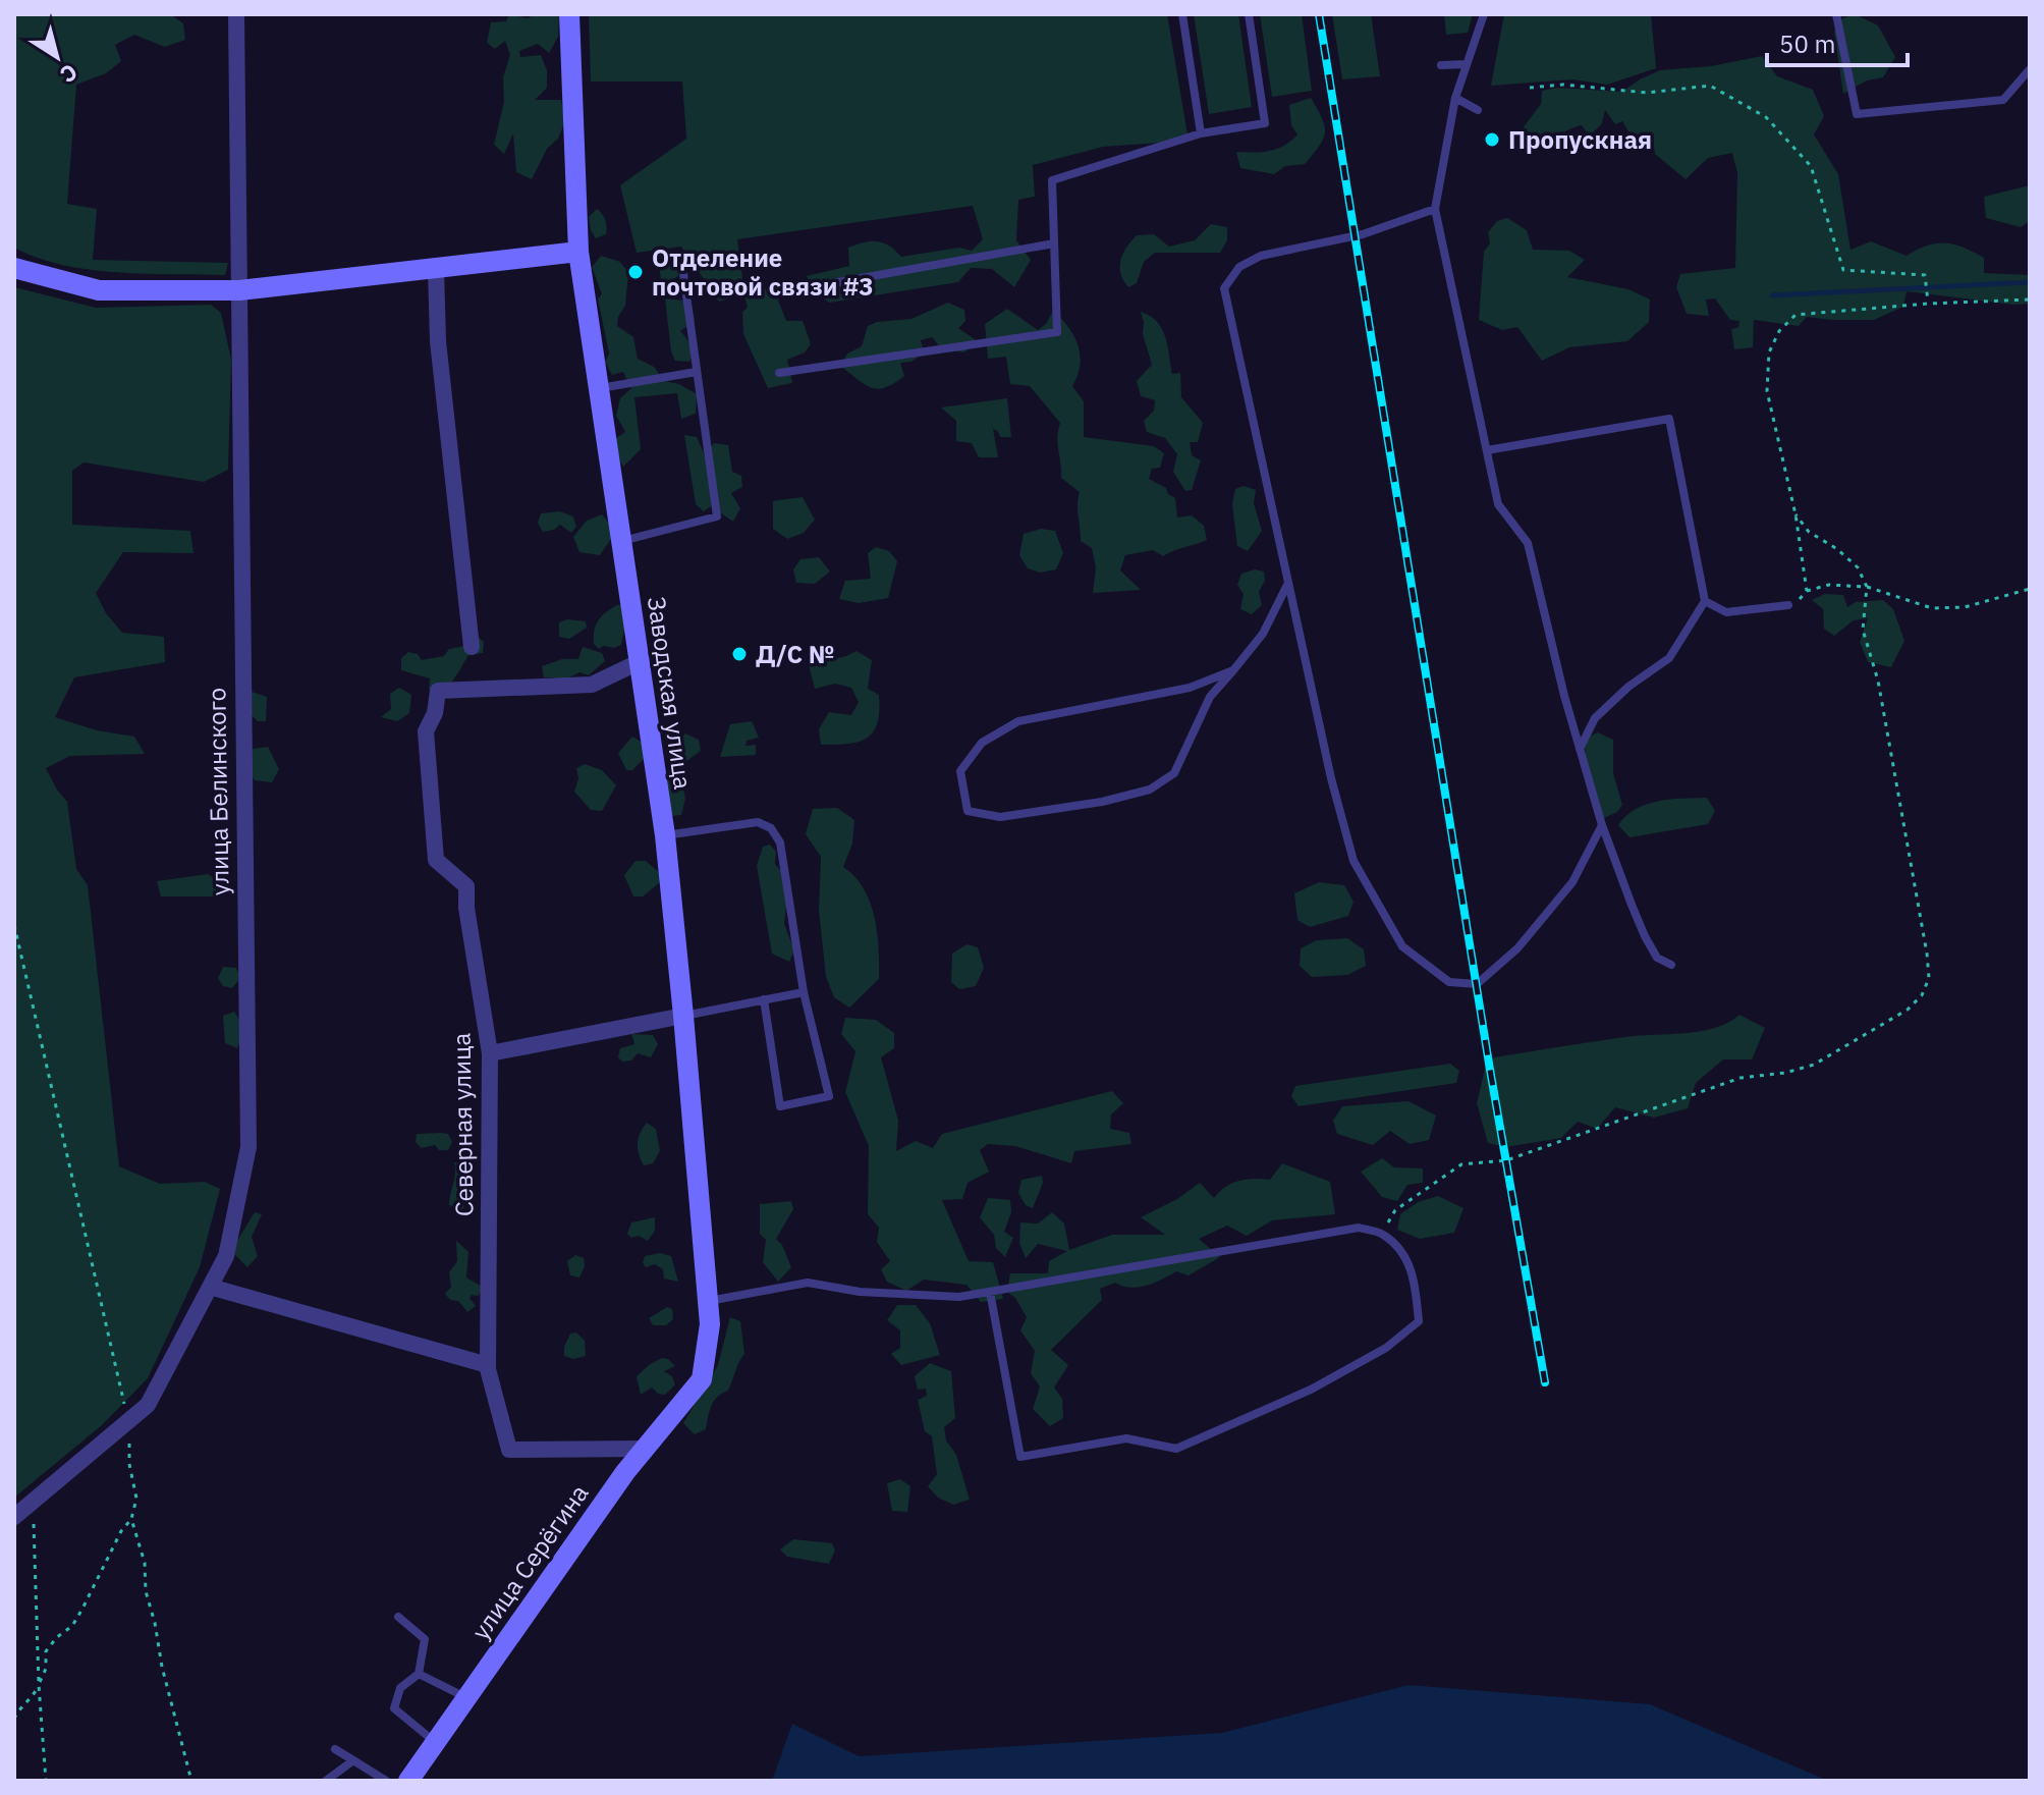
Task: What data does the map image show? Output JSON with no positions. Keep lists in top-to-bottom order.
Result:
{
  "streets": {
    "street": [
      "Заводская улица",
      "улица Белинского",
      "Северная улица",
      "улица Серёгина"
    ]
  },
  "crossings": [
    ["Заводская улица", "Северная улица"],
    ["Заводская улица", "улица Серёгина"],
    ["Северная улица", "улица Серёгина"]
  ],
  "places": ["Пропускная", "Отделение почтовой связи #3", "Д/С №"],
  "scale_bar": "50 m",
  "north": "bottom right"
}
